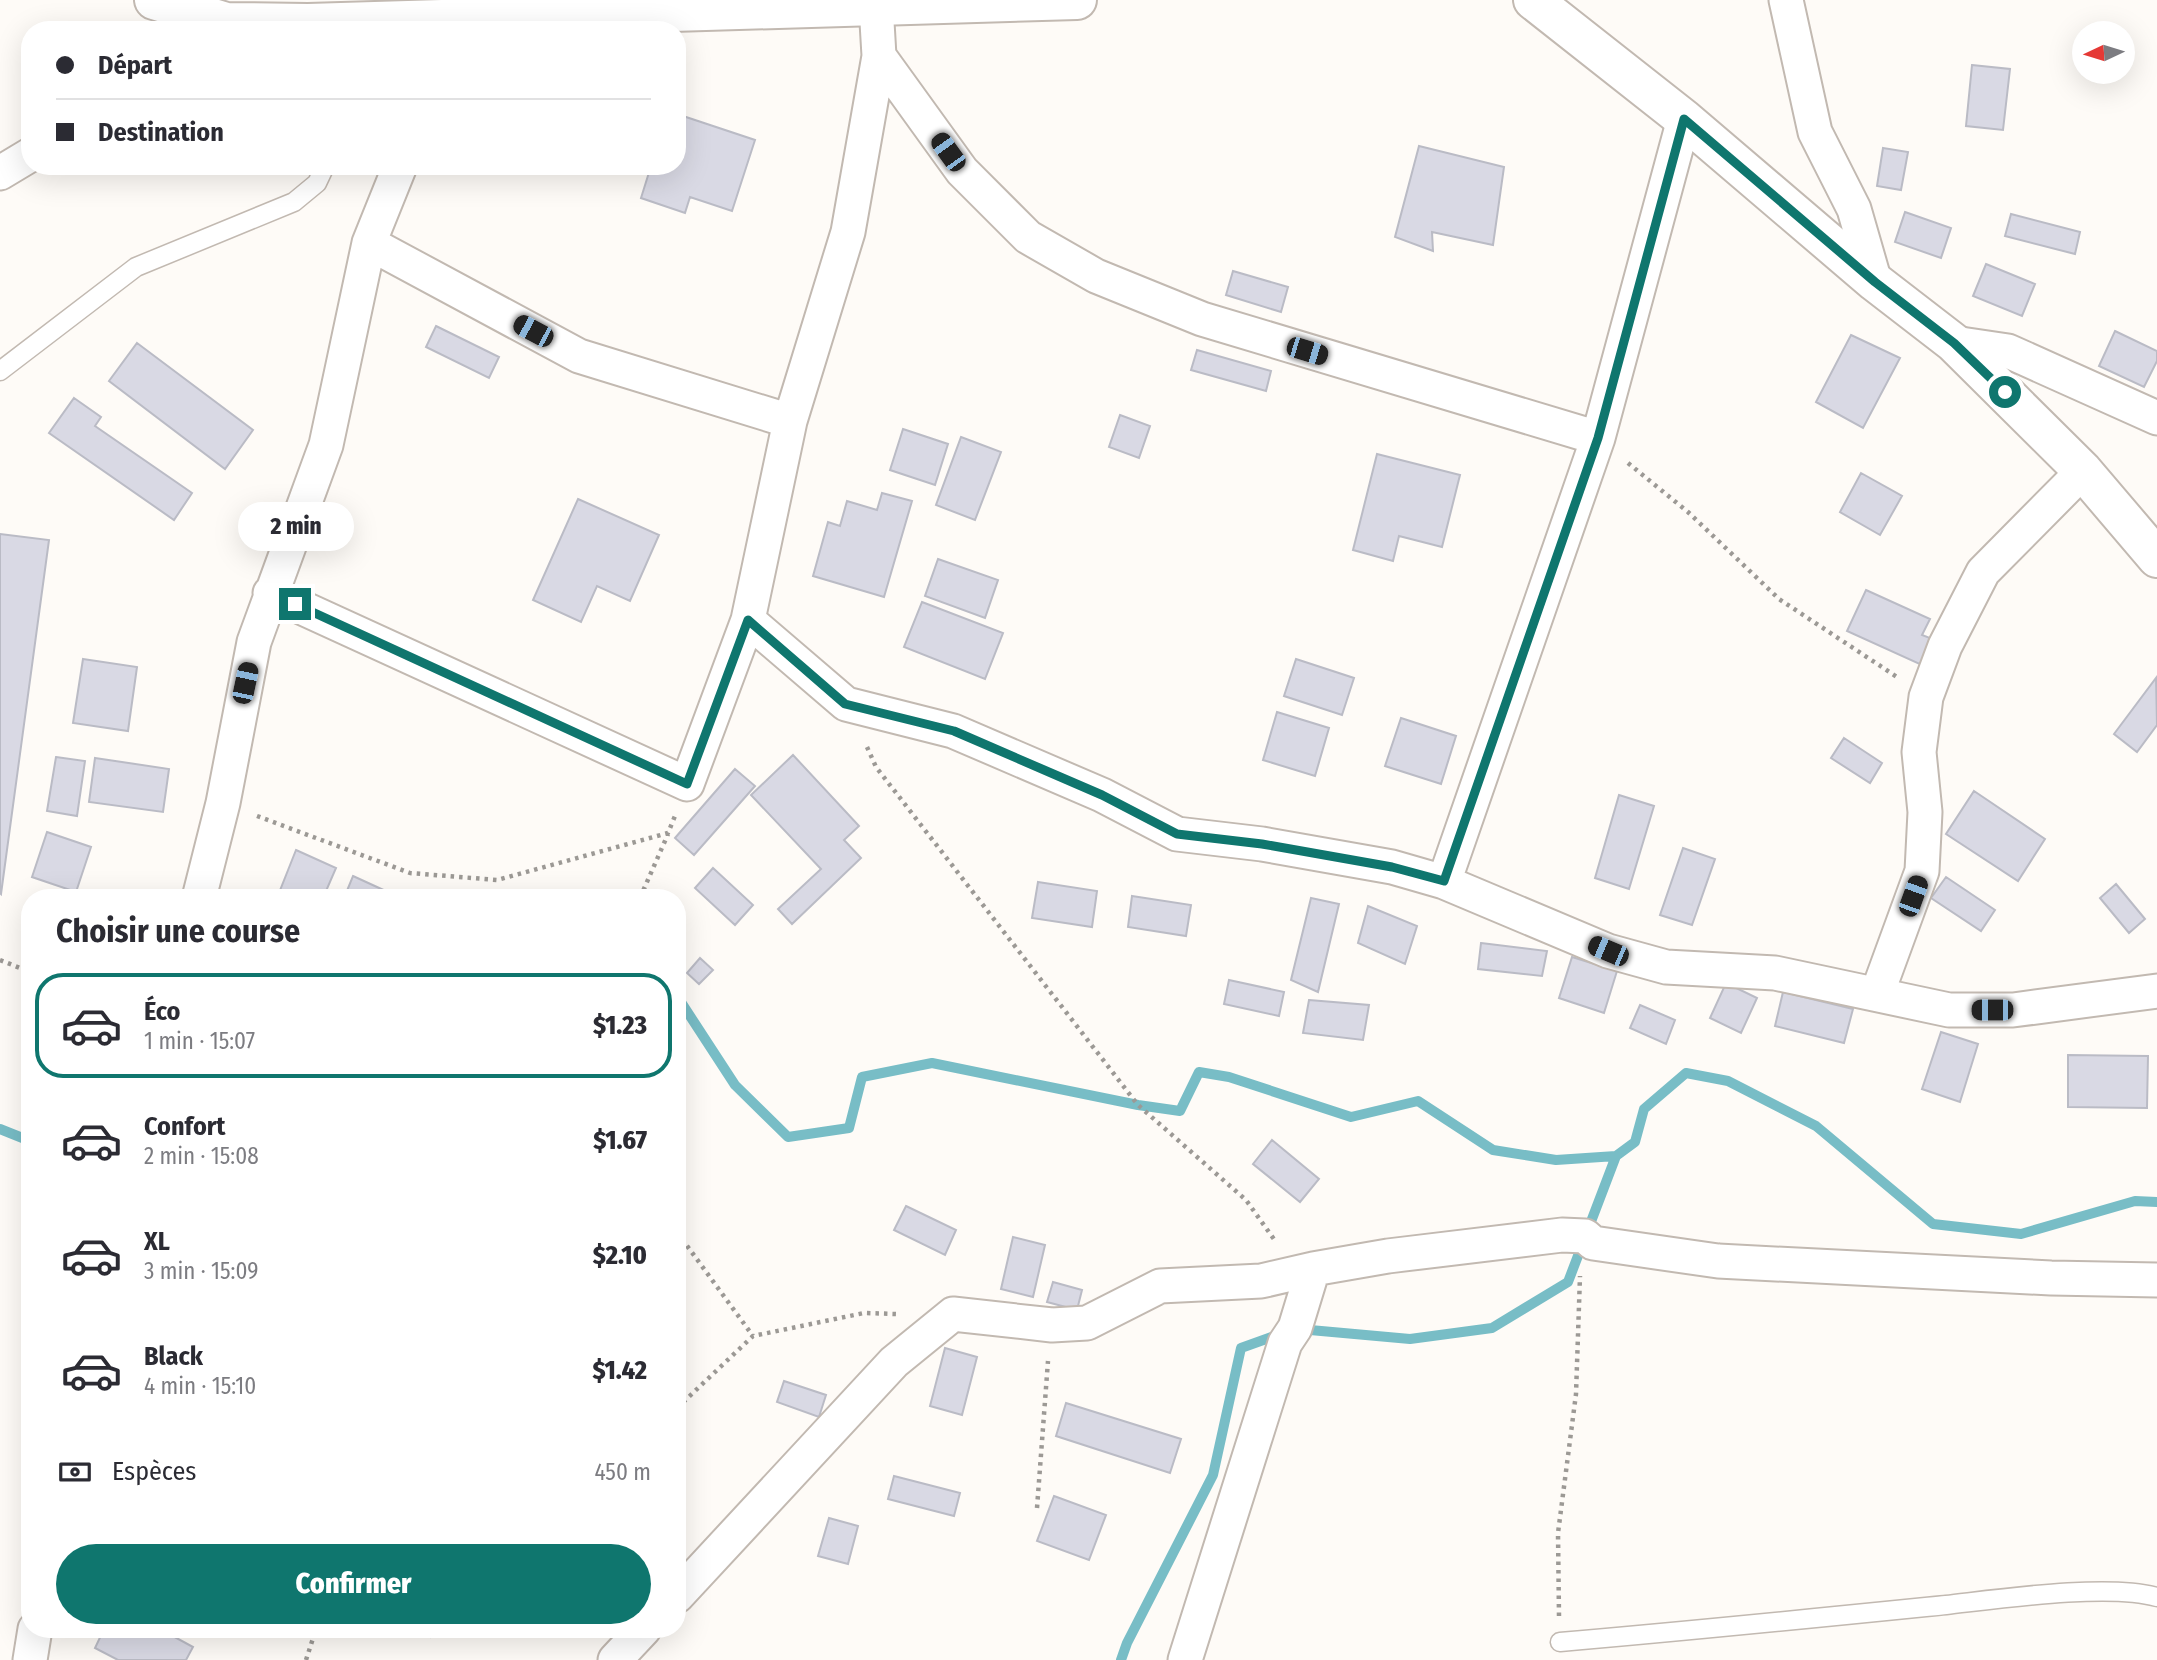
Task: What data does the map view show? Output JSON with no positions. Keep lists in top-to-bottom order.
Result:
{
  "north": "left",
  "page": {
    "banner": ["Départ", "Destination"],
    "bubble": "2 min",
    "heading": "Choisir une course",
    "list": [
      {
        "name": "Éco",
        "note": "1 min · 15:07",
        "value": "$1.23"
      },
      {
        "name": "Confort",
        "note": "2 min · 15:08",
        "value": "$1.67"
      },
      {
        "name": "XL",
        "note": "3 min · 15:09",
        "value": "$2.10"
      },
      {
        "name": "Black",
        "note": "4 min · 15:10",
        "value": "$1.42"
      }
    ],
    "pay": ["Espèces", "450 m"],
    "buttons": "Confirmer"
  }
}
